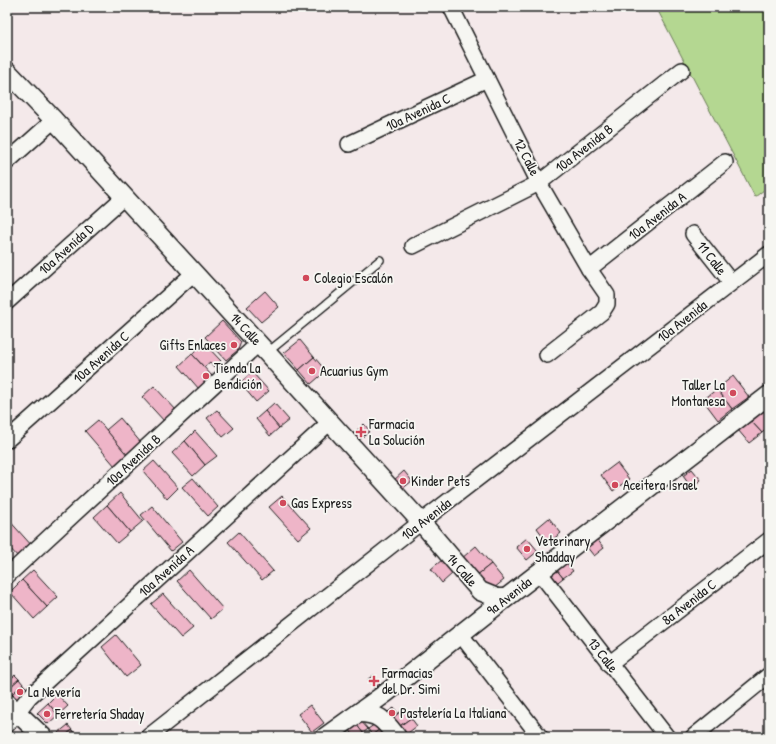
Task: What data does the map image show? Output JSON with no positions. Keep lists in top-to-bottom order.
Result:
{
  "streets": {
    "street": [
      "10a Avenida C",
      "10a Avenida B",
      "12 Calle",
      "10a Avenida A",
      "10a Avenida D",
      "11 Calle",
      "10a Avenida",
      "14 Calle",
      "9a Avenida",
      "8a Avenida C",
      "13 Calle"
    ]
  },
  "crossings": [
    ["10a Avenida C", "12 Calle"],
    ["10a Avenida C", "14 Calle"],
    ["10a Avenida B", "12 Calle"],
    ["10a Avenida B", "14 Calle"],
    ["12 Calle", "10a Avenida A"],
    ["10a Avenida A", "14 Calle"],
    ["10a Avenida D", "14 Calle"],
    ["11 Calle", "10a Avenida"],
    ["10a Avenida", "14 Calle"],
    ["14 Calle", "9a Avenida"],
    ["9a Avenida", "13 Calle"],
    ["8a Avenida C", "13 Calle"]
  ],
  "places": {
    "other": [
      "Colegio Escalón",
      "Gifts Enlaces",
      "Acuarius Gym",
      "Tienda La Bendición",
      "Taller La Montanesa",
      "Kinder Pets",
      "Aceitera Israel",
      "Gas Express",
      "Veterinary Shadday",
      "La Nevería",
      "Pastelería La Italiana",
      "Ferretería Shaday"
    ],
    "health": ["Farmacia La Solución", "Farmacias del Dr. Simi"]
  }
}
